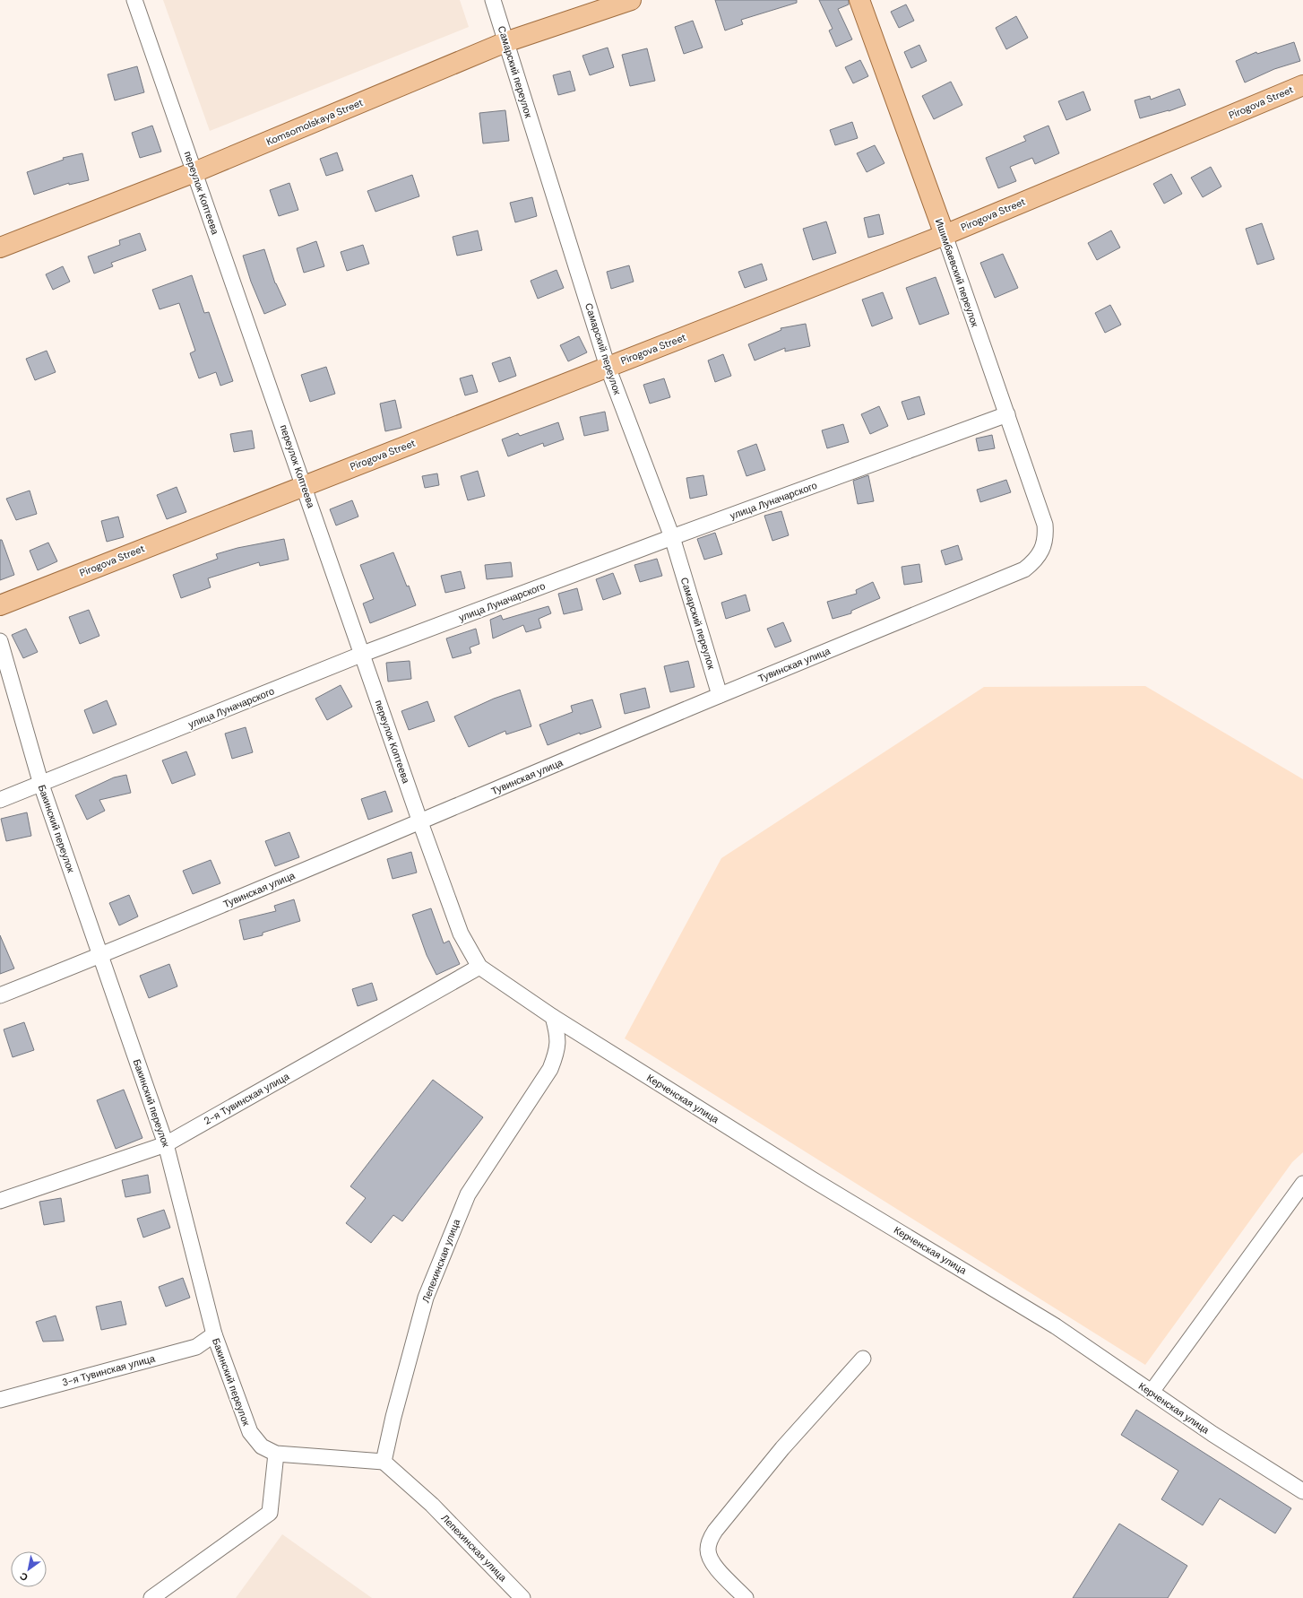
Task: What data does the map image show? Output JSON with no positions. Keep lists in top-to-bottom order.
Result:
{
  "streets": {
    "main road": ["Pirogova Street", "Komsomolskaya Street", "Ишимбаевский переулок"],
    "street": [
      "Самарский переулок",
      "переулок Коптеева",
      "улица Луначарского",
      "Тувинская улица",
      "Бакинский переулок",
      "2-я Тувинская улица",
      "Керченская улица",
      "Лепехинская улица",
      "3-я Тувинская улица"
    ]
  },
  "crossings": [
    ["Самарский переулок", "Pirogova Street"],
    ["Самарский переулок", "Komsomolskaya Street"],
    ["Самарский переулок", "улица Луначарского"],
    ["Самарский переулок", "Тувинская улица"],
    ["Pirogova Street", "переулок Коптеева"],
    ["Pirogova Street", "Ишимбаевский переулок"],
    ["Komsomolskaya Street", "переулок Коптеева"],
    ["переулок Коптеева", "улица Луначарского"],
    ["переулок Коптеева", "Тувинская улица"],
    ["переулок Коптеева", "2-я Тувинская улица"],
    ["Ишимбаевский переулок", "улица Луначарского"],
    ["Ишимбаевский переулок", "Тувинская улица"],
    ["улица Луначарского", "Бакинский переулок"],
    ["Тувинская улица", "Бакинский переулок"],
    ["Бакинский переулок", "2-я Тувинская улица"],
    ["Бакинский переулок", "Лепехинская улица"],
    ["Бакинский переулок", "3-я Тувинская улица"],
    ["Керченская улица", "Лепехинская улица"]
  ],
  "north": "bottom left"
}
